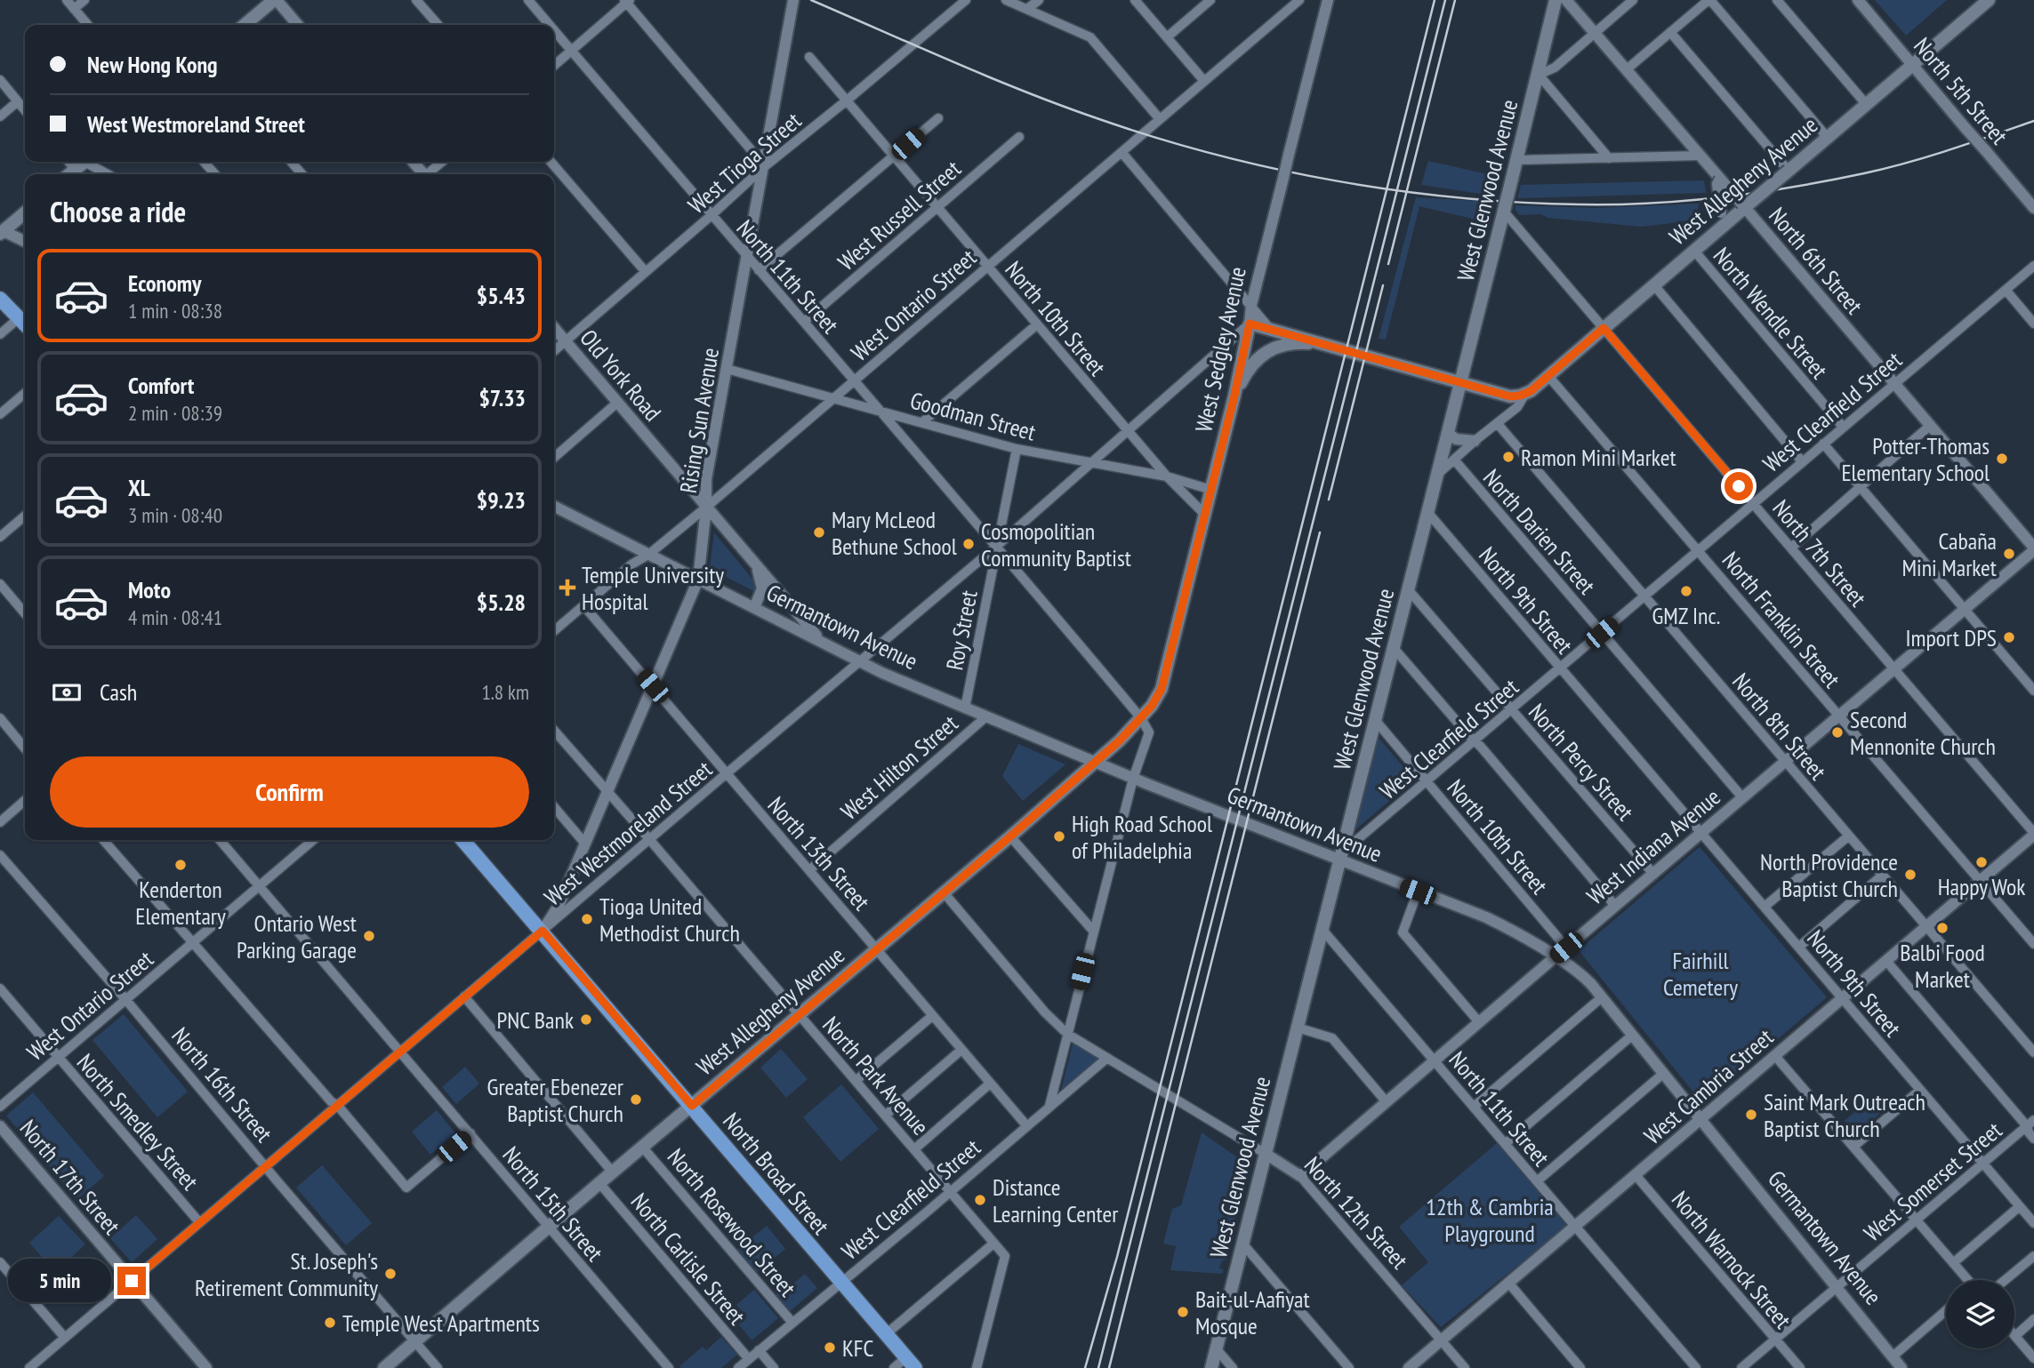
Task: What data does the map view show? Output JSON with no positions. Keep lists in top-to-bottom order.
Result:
{
  "streets": {
    "main road": [
      "West Allegheny Avenue",
      "West Glenwood Avenue",
      "West Sedgley Avenue",
      "North Broad Street"
    ],
    "street": [
      "North 5th Street",
      "West Tioga Street",
      "West Russell Street",
      "North 6th Street",
      "North 11th Street",
      "West Ontario Street",
      "North Wendle Street",
      "North 10th Street",
      "Old York Road",
      "West Clearfield Street",
      "Goodman Street",
      "Rising Sun Avenue",
      "North Darien Street",
      "North 7th Street",
      "North 9th Street",
      "North Franklin Street",
      "Germantown Avenue",
      "Roy Street",
      "North 8th Street",
      "North Percy Street",
      "West Hilton Street",
      "West Westmoreland Street",
      "West Indiana Avenue",
      "North 13th Street",
      "North Park Avenue",
      "North 16th Street",
      "West Cambria Street",
      "North Smedley Street",
      "North 17th Street",
      "West Somerset Street",
      "North 15th Street",
      "North 12th Street",
      "North Rosewood Street",
      "North Carlisle Street",
      "North Warnock Street"
    ]
  },
  "crossings": [
    ["North 5th Street", "West Allegheny Avenue"],
    ["West Tioga Street", "North 11th Street"],
    ["West Tioga Street", "North 10th Street"],
    ["West Tioga Street", "Old York Road"],
    ["West Tioga Street", "Rising Sun Avenue"],
    ["West Allegheny Avenue", "West Glenwood Avenue"],
    ["West Allegheny Avenue", "North 6th Street"],
    ["West Allegheny Avenue", "North 11th Street"],
    ["West Allegheny Avenue", "North Wendle Street"],
    ["West Allegheny Avenue", "West Sedgley Avenue"],
    ["West Allegheny Avenue", "North Darien Street"],
    ["West Allegheny Avenue", "North 7th Street"],
    ["West Allegheny Avenue", "North Franklin Street"],
    ["West Allegheny Avenue", "Germantown Avenue"],
    ["West Allegheny Avenue", "North 8th Street"],
    ["West Allegheny Avenue", "North 13th Street"],
    ["West Allegheny Avenue", "North Park Avenue"],
    ["West Allegheny Avenue", "North 16th Street"],
    ["West Allegheny Avenue", "North Broad Street"],
    ["West Allegheny Avenue", "North 15th Street"],
    ["West Allegheny Avenue", "North 12th Street"],
    ["West Allegheny Avenue", "North Rosewood Street"],
    ["West Allegheny Avenue", "North Carlisle Street"],
    ["West Glenwood Avenue", "North 11th Street"],
    ["West Glenwood Avenue", "North 10th Street"],
    ["West Glenwood Avenue", "West Clearfield Street"],
    ["West Glenwood Avenue", "North 7th Street"],
    ["West Glenwood Avenue", "North 9th Street"],
    ["West Glenwood Avenue", "Germantown Avenue"],
    ["West Glenwood Avenue", "North Percy Street"],
    ["West Glenwood Avenue", "North 12th Street"],
    ["West Russell Street", "North 11th Street"],
    ["West Russell Street", "North 10th Street"],
    ["North 6th Street", "West Clearfield Street"],
    ["North 6th Street", "West Indiana Avenue"],
    ["North 11th Street", "West Ontario Street"],
    ["North 11th Street", "Goodman Street"],
    ["North 11th Street", "Rising Sun Avenue"],
    ["North 11th Street", "Roy Street"],
    ["North 11th Street", "West Westmoreland Street"],
    ["North 11th Street", "West Indiana Avenue"],
    ["North 11th Street", "West Cambria Street"],
    ["West Ontario Street", "North 10th Street"],
    ["West Ontario Street", "Old York Road"],
    ["West Ontario Street", "Goodman Street"],
    ["West Ontario Street", "Rising Sun Avenue"],
    ["West Ontario Street", "Germantown Avenue"],
    ["West Ontario Street", "North 13th Street"],
    ["West Ontario Street", "North 16th Street"],
    ["West Ontario Street", "North Smedley Street"],
    ["West Ontario Street", "North 15th Street"],
    ["North Wendle Street", "West Clearfield Street"],
    ["North 10th Street", "West Sedgley Avenue"],
    ["North 10th Street", "West Clearfield Street"],
    ["North 10th Street", "Goodman Street"],
    ["North 10th Street", "West Westmoreland Street"],
    ["North 10th Street", "West Indiana Avenue"],
    ["West Sedgley Avenue", "Goodman Street"],
    ["West Sedgley Avenue", "West Westmoreland Street"],
    ["Old York Road", "Rising Sun Avenue"],
    ["Old York Road", "Germantown Avenue"],
    ["West Clearfield Street", "North Darien Street"],
    ["West Clearfield Street", "North 7th Street"],
    ["West Clearfield Street", "North 9th Street"],
    ["West Clearfield Street", "North Franklin Street"],
    ["West Clearfield Street", "Germantown Avenue"],
    ["West Clearfield Street", "North 8th Street"],
    ["West Clearfield Street", "North Percy Street"],
    ["West Clearfield Street", "North 13th Street"],
    ["West Clearfield Street", "North Park Avenue"],
    ["West Clearfield Street", "North Broad Street"],
    ["West Clearfield Street", "North 12th Street"],
    ["West Clearfield Street", "North Rosewood Street"],
    ["West Clearfield Street", "North Carlisle Street"],
    ["Goodman Street", "Rising Sun Avenue"],
    ["Goodman Street", "Roy Street"],
    ["Goodman Street", "West Westmoreland Street"],
    ["Rising Sun Avenue", "Germantown Avenue"],
    ["Rising Sun Avenue", "West Westmoreland Street"],
    ["Rising Sun Avenue", "North 13th Street"],
    ["Rising Sun Avenue", "North Park Avenue"],
    ["Rising Sun Avenue", "North Broad Street"],
    ["North Darien Street", "West Indiana Avenue"],
    ["North 7th Street", "West Indiana Avenue"],
    ["North 7th Street", "West Cambria Street"],
    ["North 9th Street", "West Indiana Avenue"],
    ["North 9th Street", "West Cambria Street"],
    ["North 9th Street", "West Somerset Street"],
    ["North Franklin Street", "West Indiana Avenue"],
    ["North Franklin Street", "West Cambria Street"],
    ["Germantown Avenue", "Roy Street"],
    ["Germantown Avenue", "West Hilton Street"],
    ["Germantown Avenue", "West Westmoreland Street"],
    ["Germantown Avenue", "West Indiana Avenue"],
    ["Germantown Avenue", "West Cambria Street"],
    ["Germantown Avenue", "West Somerset Street"],
    ["Roy Street", "West Westmoreland Street"],
    ["North 8th Street", "West Indiana Avenue"],
    ["North 8th Street", "West Cambria Street"],
    ["North Percy Street", "West Indiana Avenue"],
    ["West Hilton Street", "North 13th Street"],
    ["West Westmoreland Street", "North 13th Street"],
    ["West Westmoreland Street", "North Park Avenue"],
    ["West Westmoreland Street", "North 16th Street"],
    ["West Westmoreland Street", "North Smedley Street"],
    ["West Westmoreland Street", "North Broad Street"],
    ["West Westmoreland Street", "North 17th Street"],
    ["West Westmoreland Street", "North 15th Street"],
    ["West Westmoreland Street", "North Carlisle Street"],
    ["West Indiana Avenue", "North 12th Street"],
    ["West Cambria Street", "North 12th Street"],
    ["West Cambria Street", "North Warnock Street"],
    ["West Somerset Street", "North Warnock Street"]
  ],
  "parks": ["Fairhill Cemetery", "12th & Cambria Playground"],
  "places": {
    "other": [
      "Ramon Mini Market",
      "Potter-Thomas Elementary School",
      "Mary McLeod Bethune School",
      "Cosmopolitian Community Baptist",
      "Cabaña Mini Market",
      "GMZ Inc.",
      "Import DPS",
      "Second Mennonite Church",
      "High Road School of Philadelphia",
      "Happy Wok",
      "Kenderton Elementary",
      "North Providence Baptist Church",
      "Tioga United Methodist Church",
      "Balbi Food Market",
      "Ontario West Parking Garage",
      "PNC Bank",
      "Greater Ebenezer Baptist Church",
      "Saint Mark Outreach Baptist Church",
      "Distance Learning Center",
      "St. Joseph's Retirement Community",
      "Bait-ul-Aafiyat Mosque",
      "Temple West Apartments",
      "KFC"
    ],
    "health": ["Temple University Hospital"]
  },
  "page": {
    "banner": ["New Hong Kong", "West Westmoreland Street"],
    "heading": "Choose a ride",
    "list": [
      {
        "name": "Economy",
        "note": "1 min · 08:38",
        "value": "$5.43"
      },
      {
        "name": "Comfort",
        "note": "2 min · 08:39",
        "value": "$7.33"
      },
      {
        "name": "XL",
        "note": "3 min · 08:40",
        "value": "$9.23"
      },
      {
        "name": "Moto",
        "note": "4 min · 08:41",
        "value": "$5.28"
      }
    ],
    "pay": ["Cash", "1.8 km"],
    "buttons": "Confirm",
    "bubble": "5 min"
  }
}
